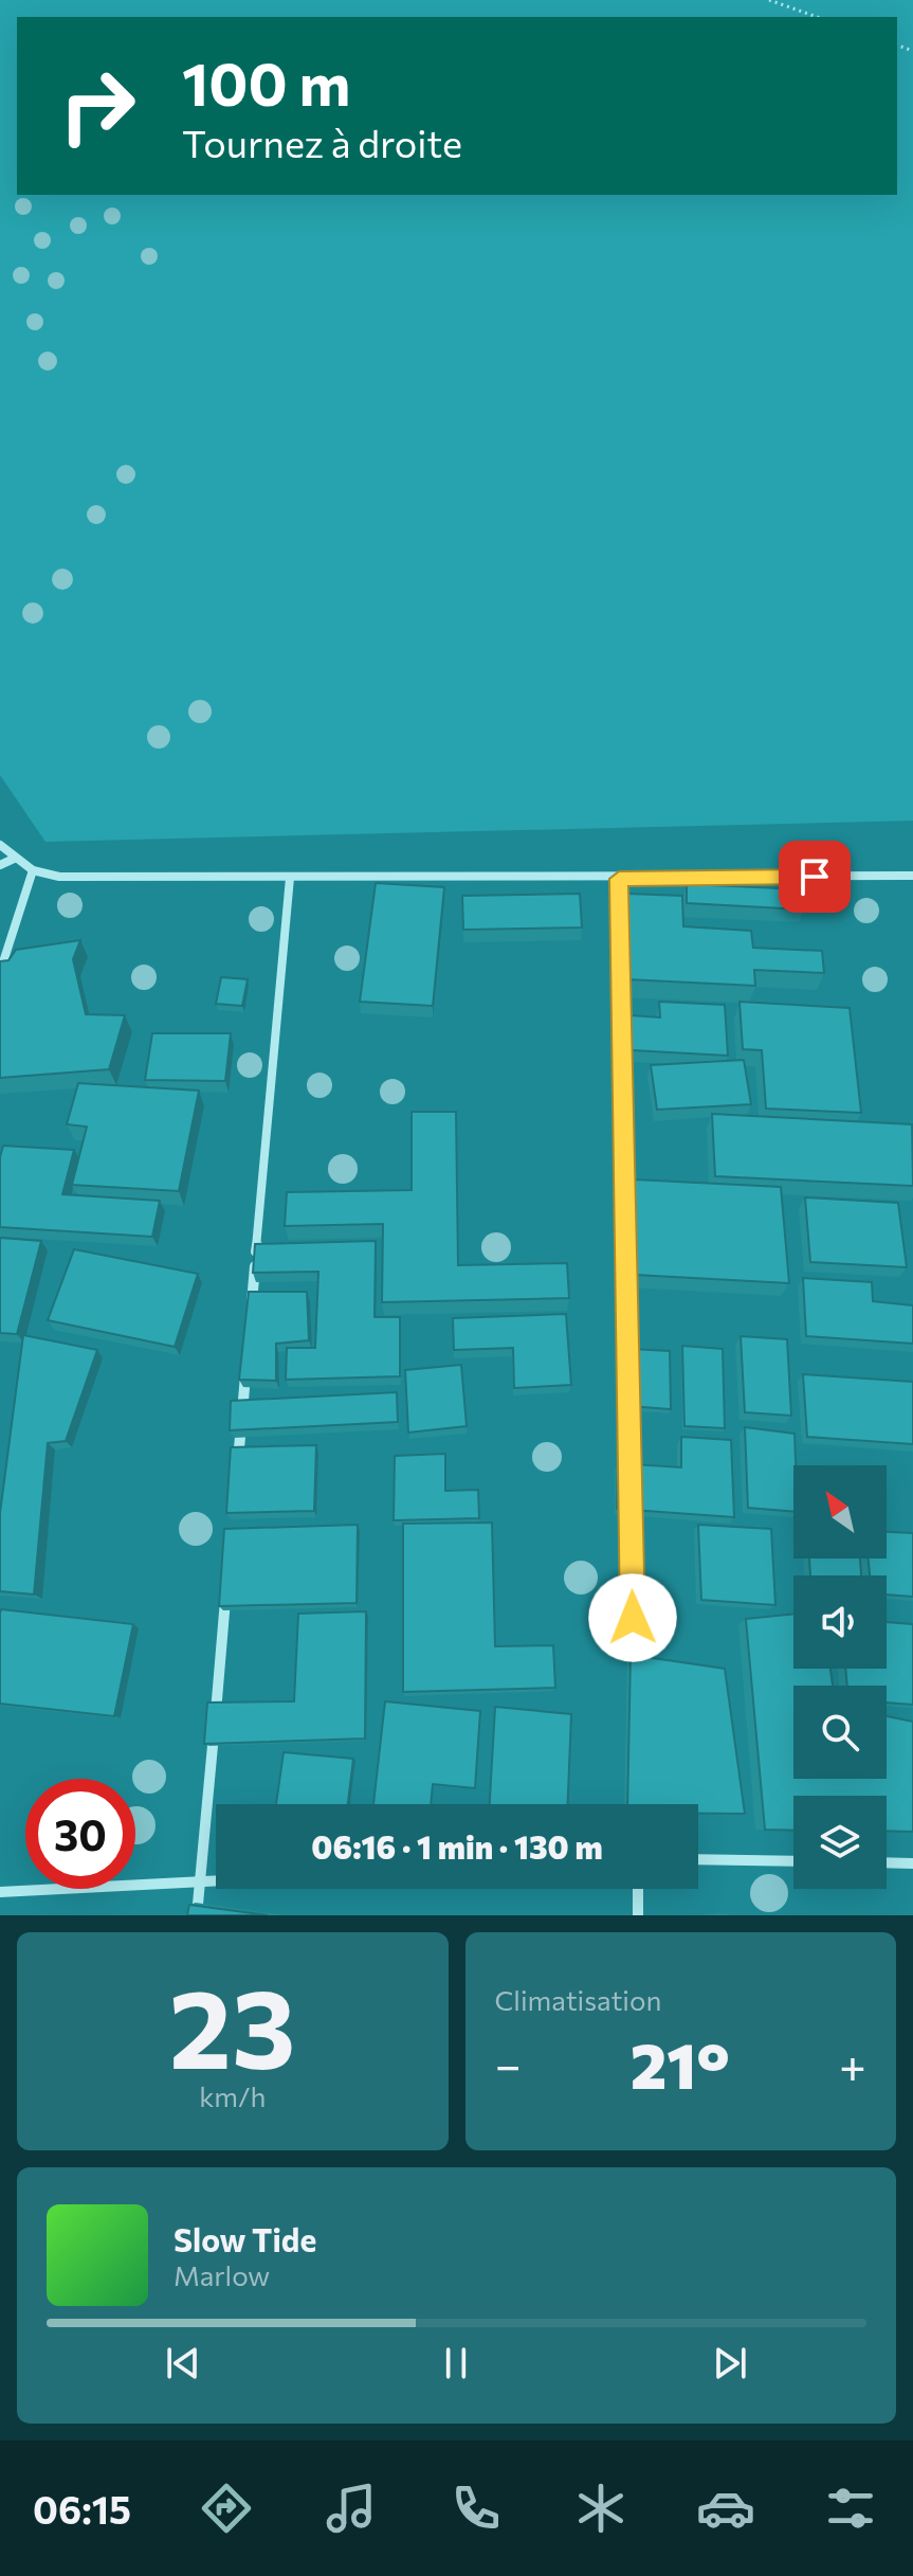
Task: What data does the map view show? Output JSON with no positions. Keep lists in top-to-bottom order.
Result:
{
  "north": "top left",
  "page": {
    "turn": ["100 m", "Tournez à droite"],
    "limit": "30",
    "trip": "06:16 · 1 min · 130 m",
    "tile": [
      ["23", "km/h"],
      "Climatisation"
    ],
    "heat": ["−", "21°", "+"],
    "song": ["Slow Tide", "Marlow"],
    "tabs": "06:15"
  }
}
